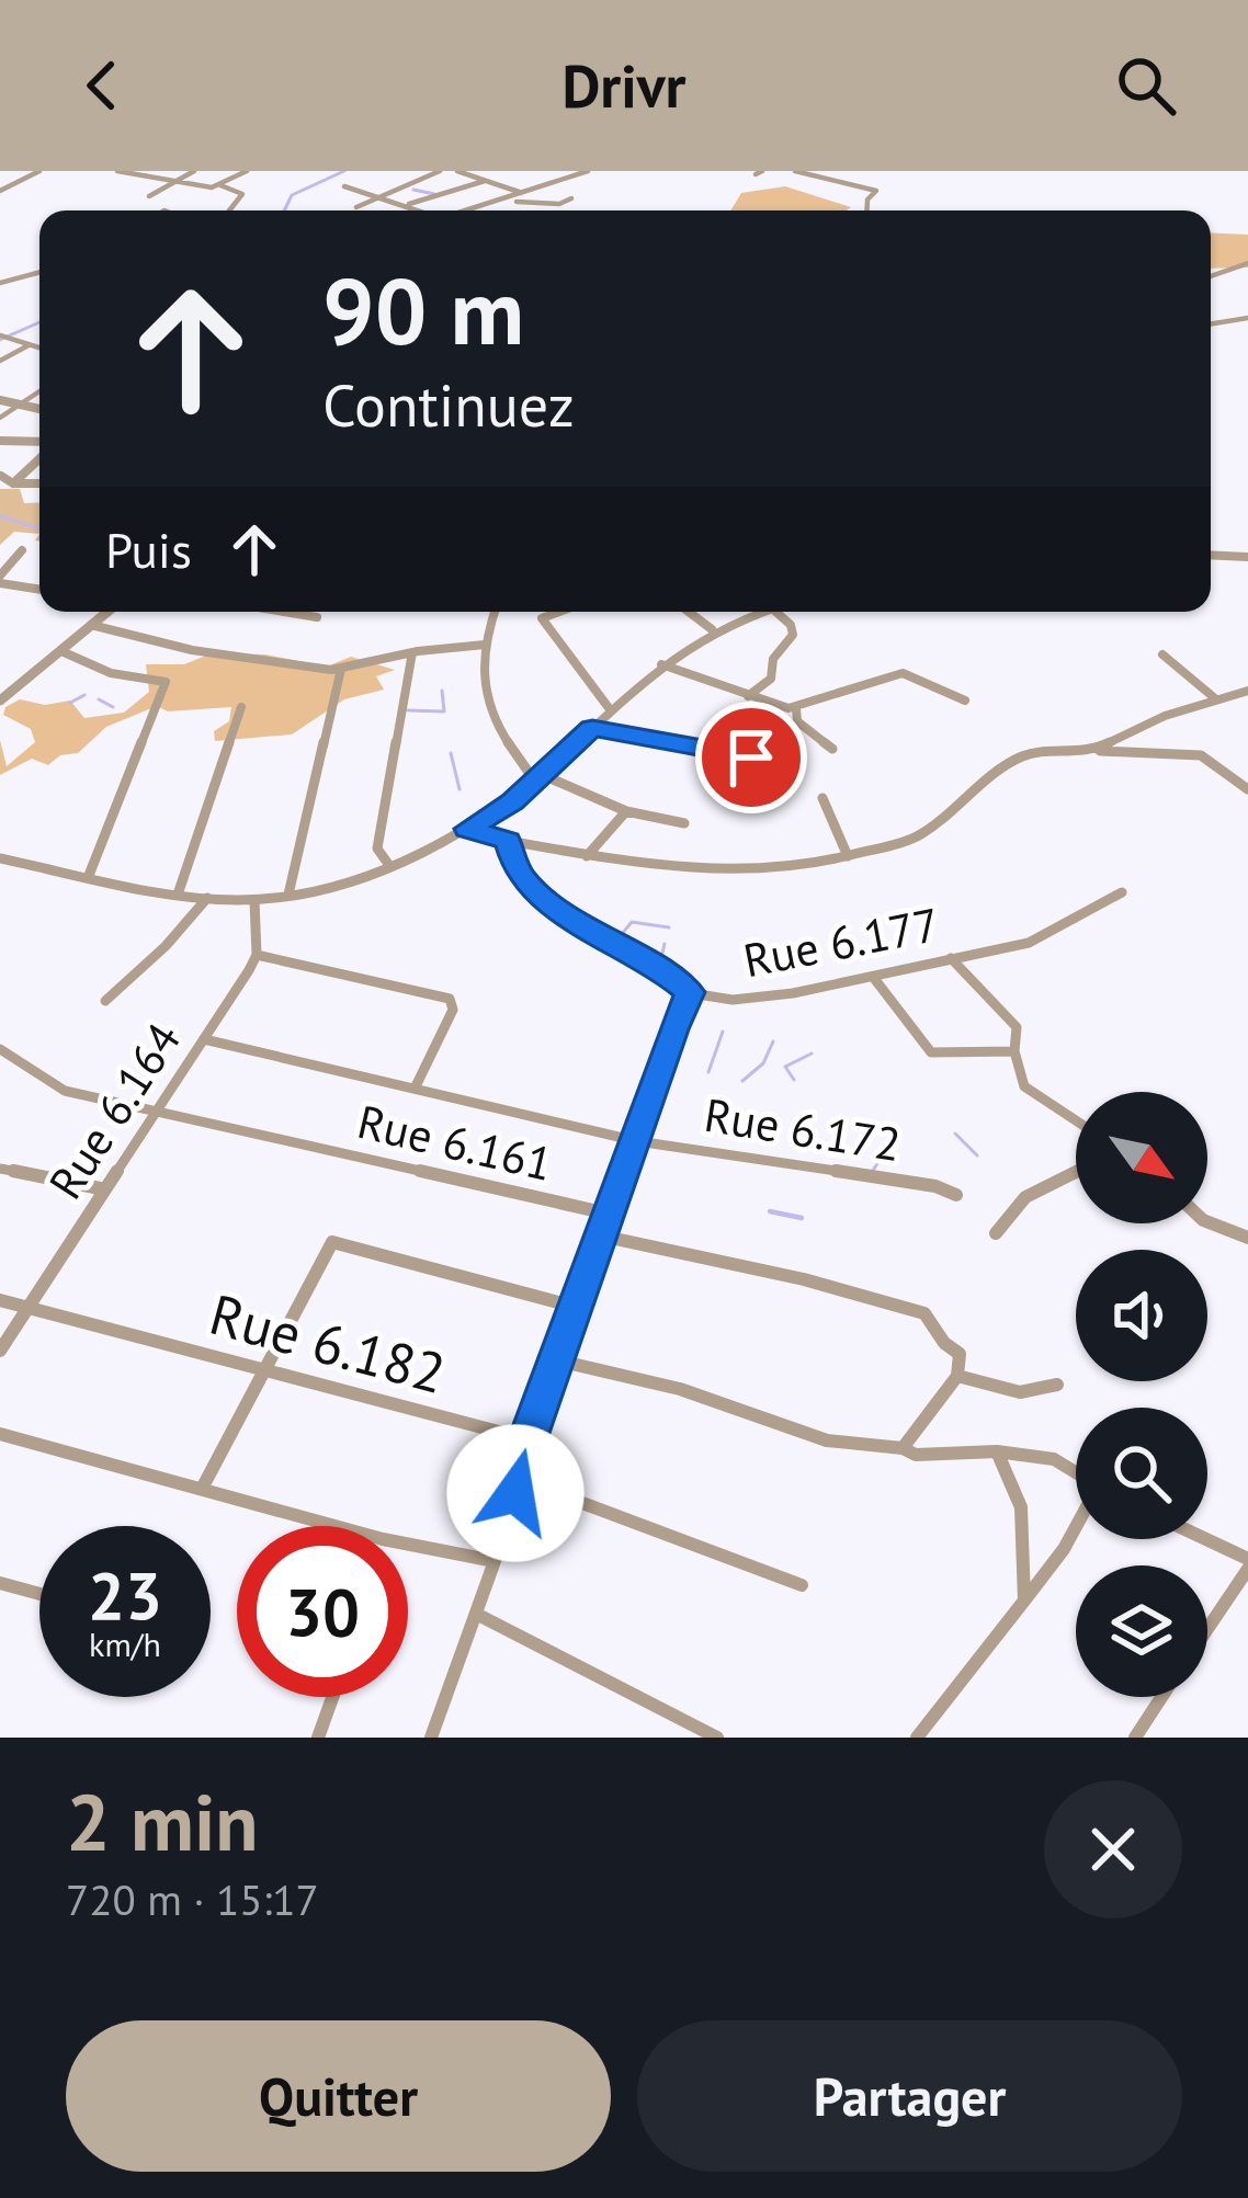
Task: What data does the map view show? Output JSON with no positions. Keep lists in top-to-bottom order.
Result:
{
  "streets": {
    "street": [
      "Rue 6.177",
      "Rue 6.164",
      "Rue 6.172",
      "Rue 6.161",
      "Rue 6.182"
    ]
  },
  "crossings": [
    ["Rue 6.164", "Rue 6.161"],
    ["Rue 6.164", "Rue 6.182"],
    ["Rue 6.172", "Rue 6.161"],
    ["Rue 6.161", "Rue 6.182"]
  ],
  "north": "bottom right",
  "page": {
    "header": "Drivr",
    "turn": ["90 m", "Continuez"],
    "then": "Puis",
    "speed": "23 km/h",
    "limit": "30",
    "heading": ["2 min", "720 m · 15:17"],
    "buttons": ["Quitter", "Partager"]
  }
}
